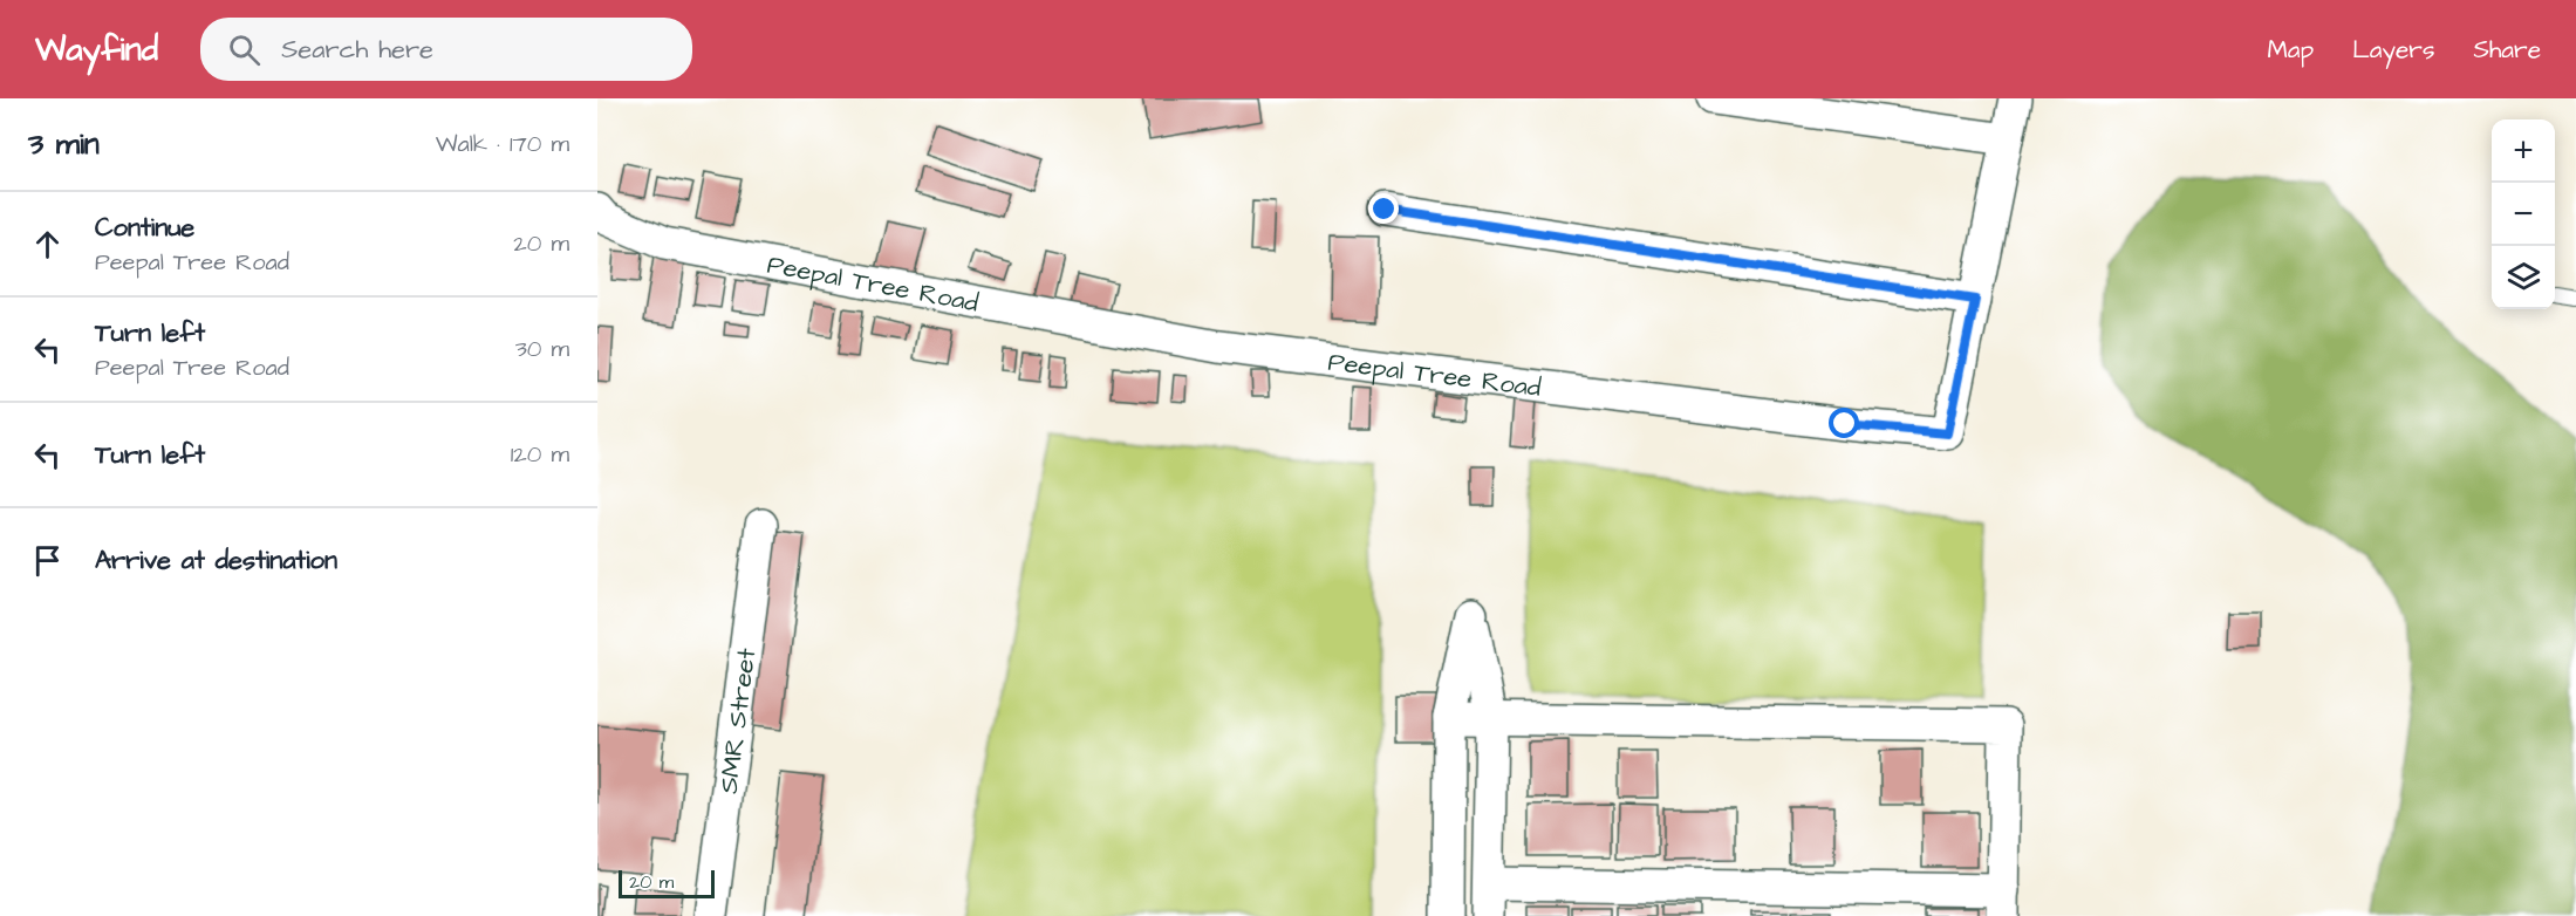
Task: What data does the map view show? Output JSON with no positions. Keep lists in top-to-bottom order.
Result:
{
  "streets": {
    "street": ["Peepal Tree Road", "SMR Street"]
  },
  "scale_bar": "20 m",
  "page": {
    "header": "Wayfind",
    "search": "Search here",
    "nav": ["Map", "Layers", "Share"],
    "heading": ["3 min", "Walk · 170 m"],
    "map_buttons": ["+", "−"],
    "list": [
      ["Continue", "Peepal Tree Road", "20 m"],
      ["Turn left", "Peepal Tree Road", "30 m"],
      ["Turn left", "120 m"],
      "Arrive at destination"
    ],
    "scale": "20 m"
  }
}
